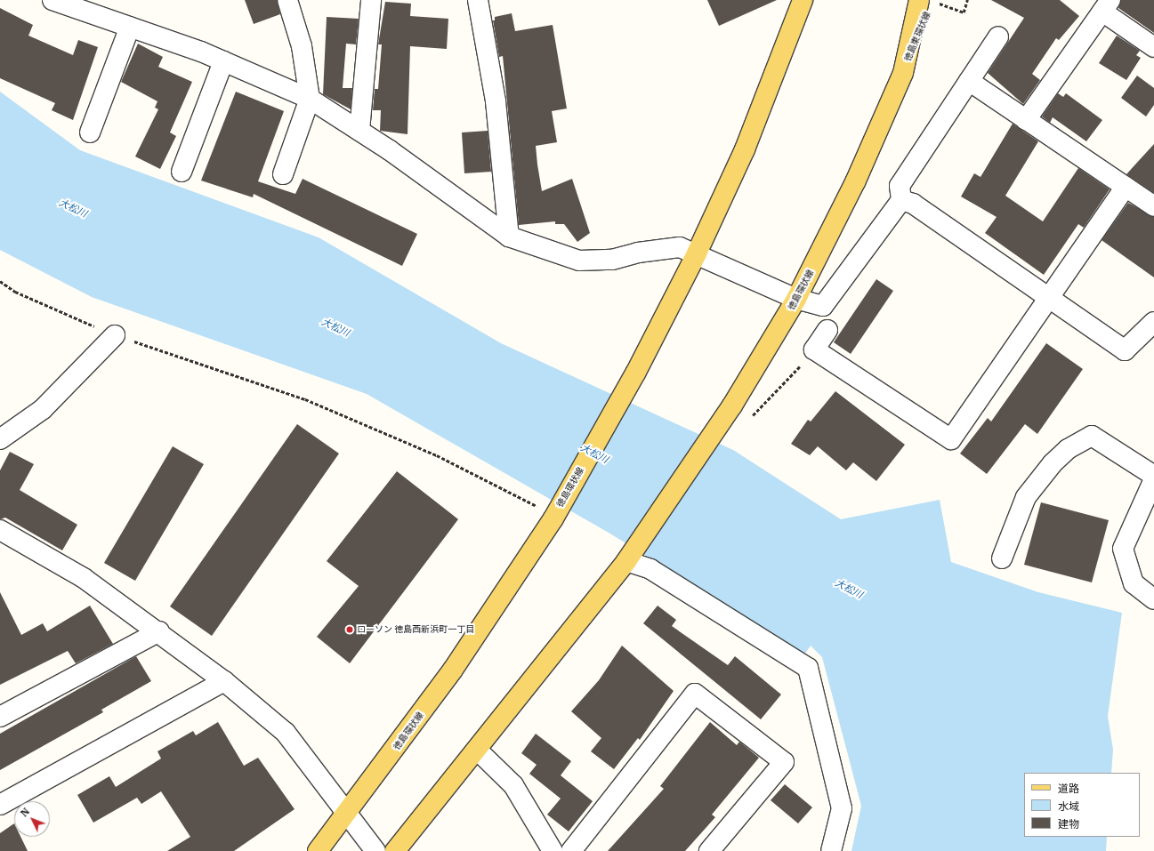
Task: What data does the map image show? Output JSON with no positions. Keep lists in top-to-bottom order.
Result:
{
  "streets": {
    "main road": ["徳島環状線"]
  },
  "water": ["大松川"],
  "places": ["ローソン 徳島西新浜町一丁目"],
  "legend": ["道路", "水域", "建物"],
  "north": "top left"
}
